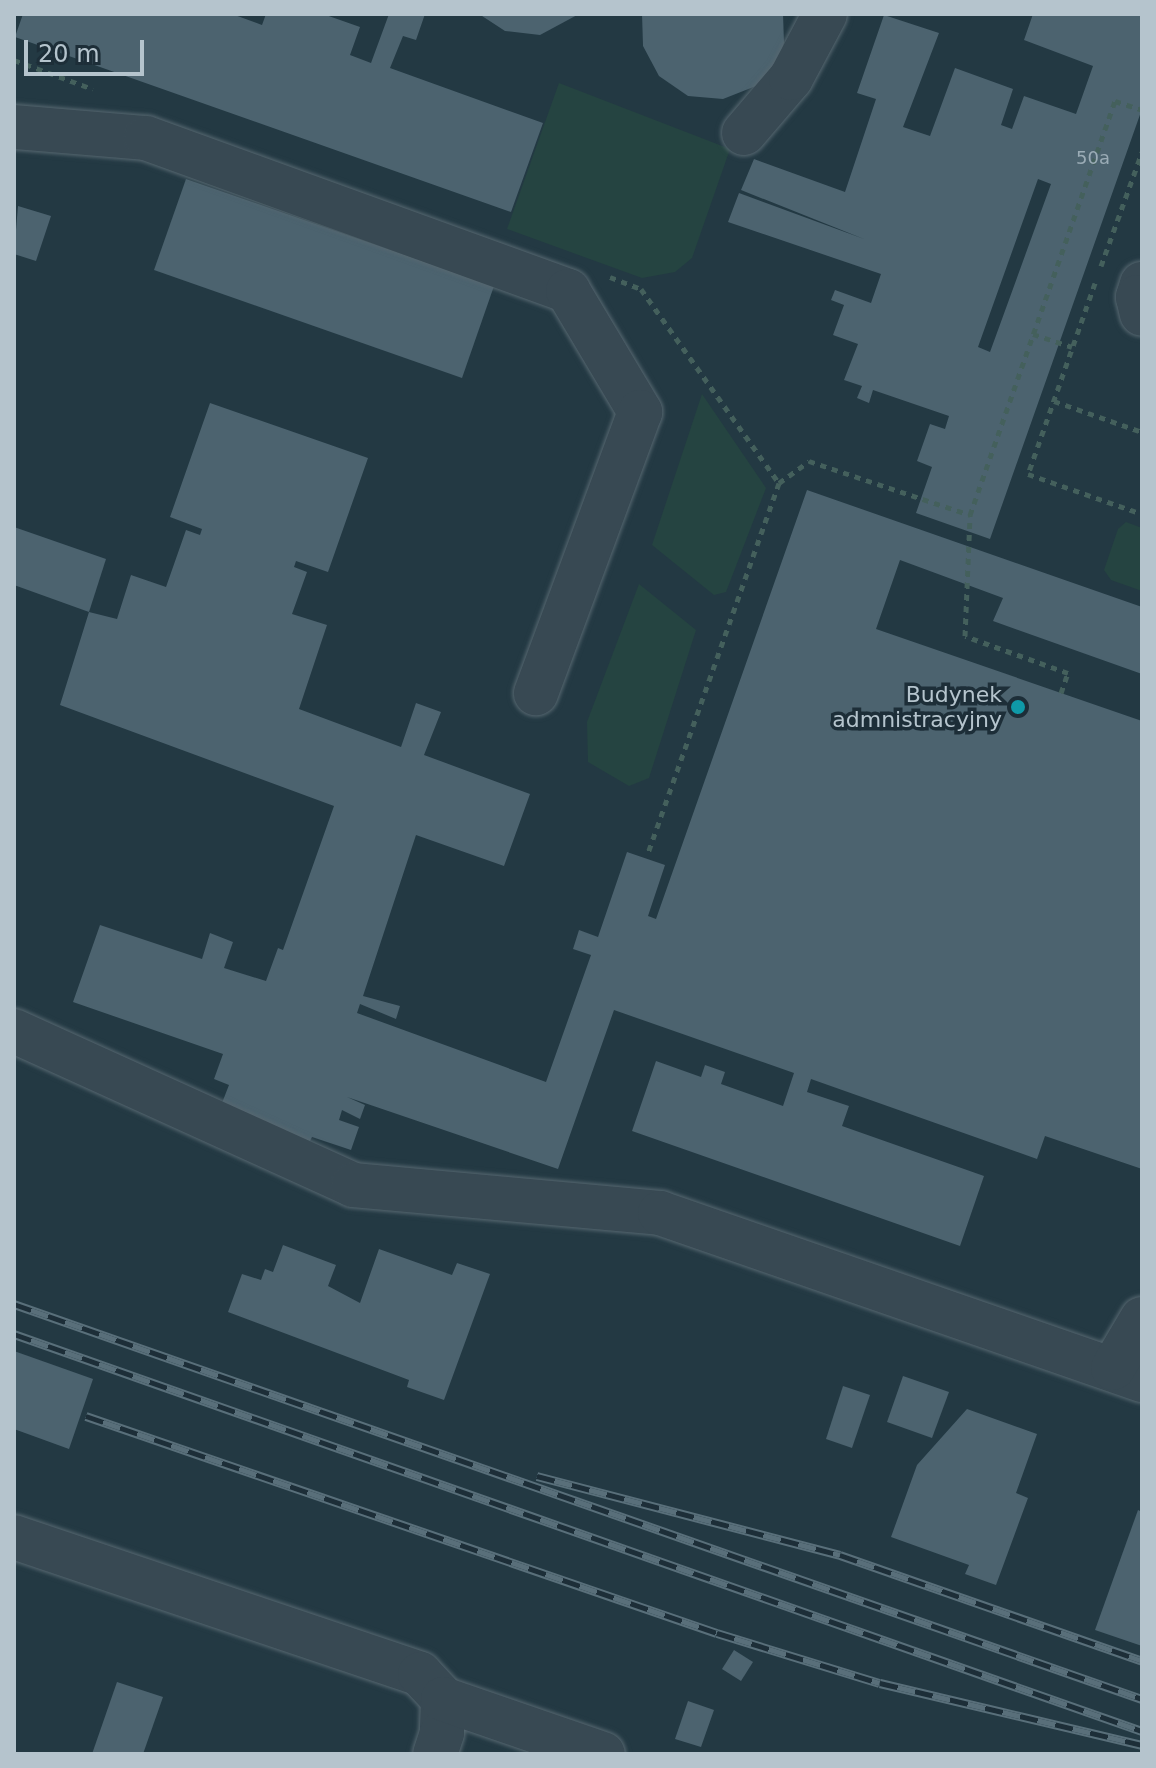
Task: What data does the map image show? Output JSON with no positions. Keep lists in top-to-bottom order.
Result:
{
  "places": ["Budynek admnistracyjny"],
  "house_numbers": ["50a"],
  "scale_bar": "20 m"
}
